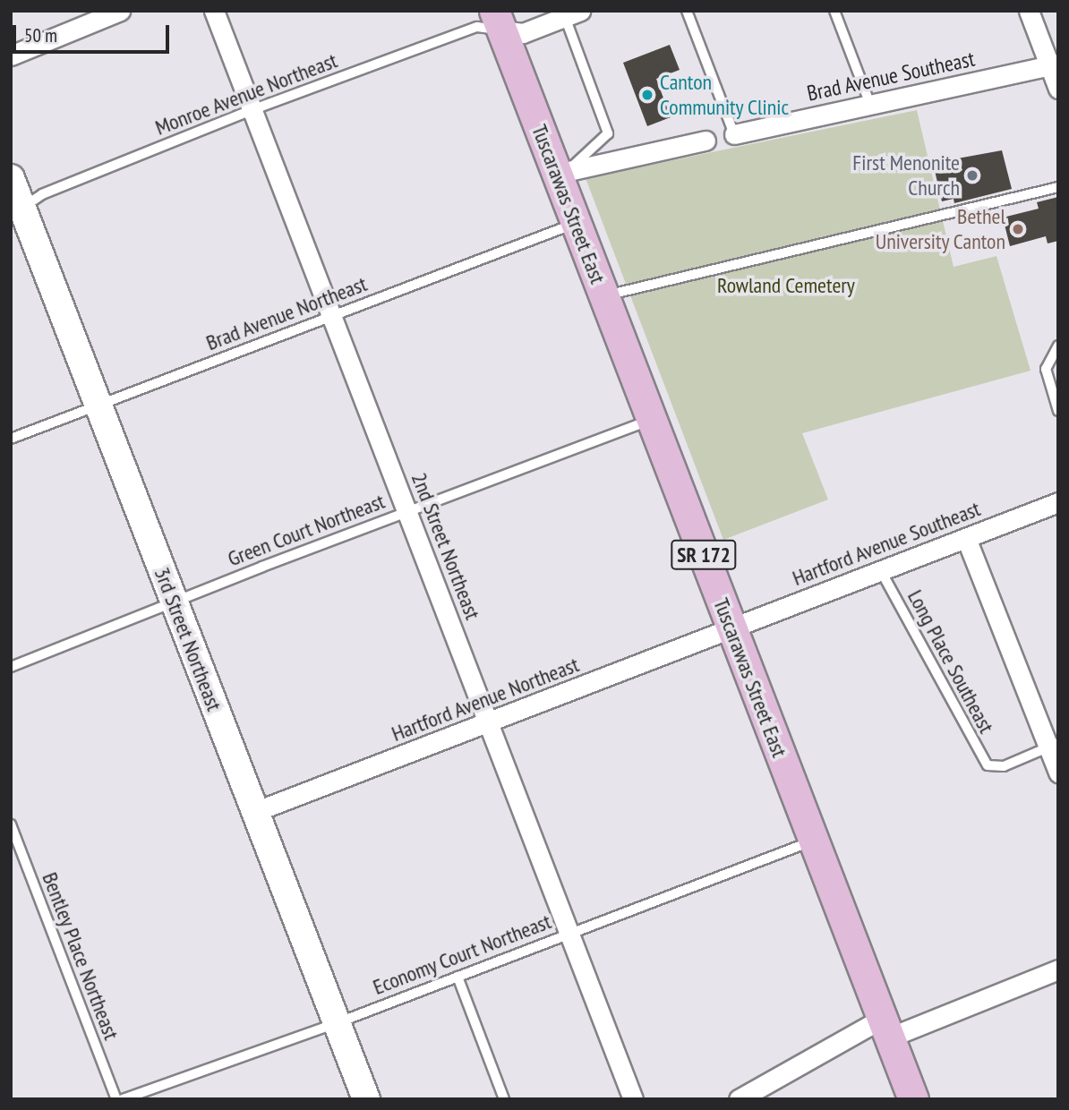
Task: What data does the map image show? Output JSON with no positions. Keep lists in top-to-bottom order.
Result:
{
  "streets": {
    "main road": ["Tuscarawas Street East", "SR 172"],
    "street": [
      "Brad Avenue Southeast",
      "Hartford Avenue Southeast",
      "2nd Street Northeast",
      "3rd Street Northeast",
      "Hartford Avenue Northeast"
    ],
    "lane": [
      "Monroe Avenue Northeast",
      "Brad Avenue Northeast",
      "Green Court Northeast",
      "Long Place Southeast",
      "Economy Court Northeast",
      "Bentley Place Northeast"
    ]
  },
  "crossings": [
    ["Monroe Avenue Northeast", "Tuscarawas Street East"],
    ["Monroe Avenue Northeast", "2nd Street Northeast"],
    ["Monroe Avenue Northeast", "3rd Street Northeast"],
    ["Tuscarawas Street East", "Brad Avenue Northeast"],
    ["Tuscarawas Street East", "Green Court Northeast"],
    ["Tuscarawas Street East", "Hartford Avenue Southeast"],
    ["Tuscarawas Street East", "Hartford Avenue Northeast"],
    ["Tuscarawas Street East", "Economy Court Northeast"],
    ["Brad Avenue Northeast", "2nd Street Northeast"],
    ["Brad Avenue Northeast", "3rd Street Northeast"],
    ["Green Court Northeast", "2nd Street Northeast"],
    ["Green Court Northeast", "3rd Street Northeast"],
    ["Hartford Avenue Southeast", "Long Place Southeast"],
    ["Hartford Avenue Southeast", "Hartford Avenue Northeast"],
    ["2nd Street Northeast", "Hartford Avenue Northeast"],
    ["2nd Street Northeast", "Economy Court Northeast"],
    ["3rd Street Northeast", "Hartford Avenue Northeast"],
    ["3rd Street Northeast", "Economy Court Northeast"]
  ],
  "parks": ["Rowland Cemetery"],
  "places": ["Canton Community Clinic", "First Menonite Church", "Bethel University Canton"],
  "scale_bar": "50 m"
}
